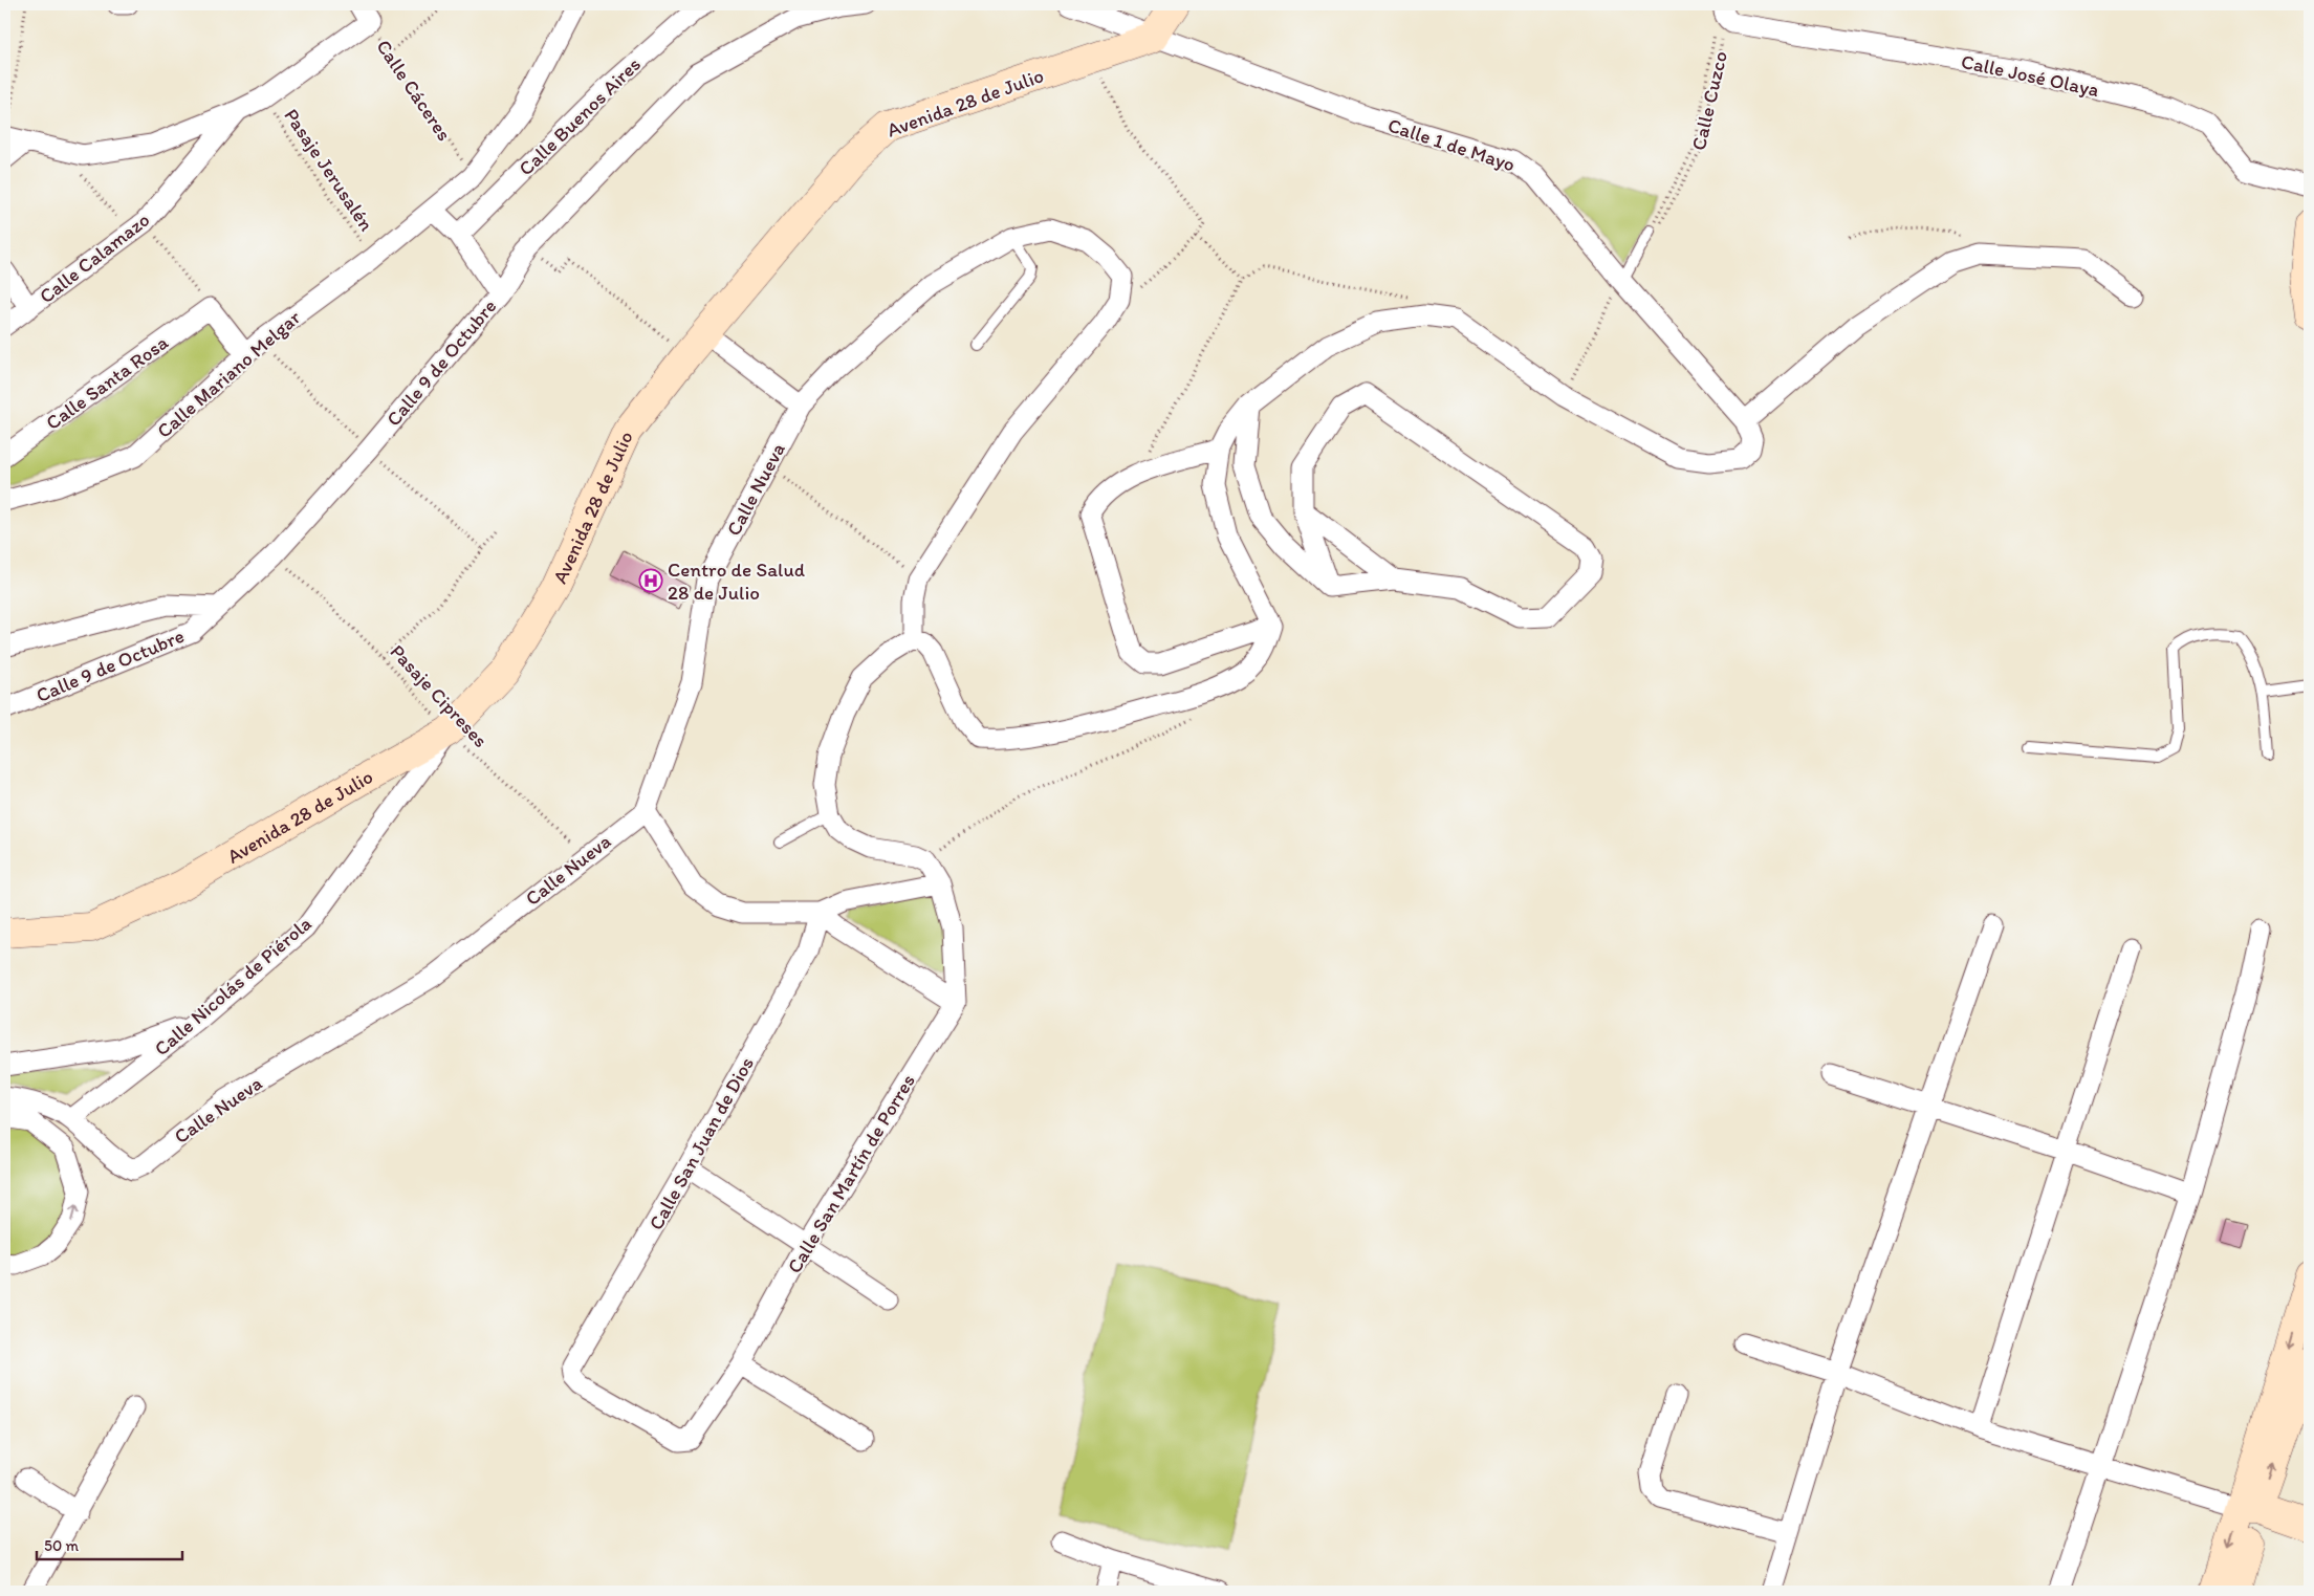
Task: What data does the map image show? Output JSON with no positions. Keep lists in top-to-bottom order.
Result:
{
  "streets": {
    "street": [
      "Calle José Olaya",
      "Calle Cáceres",
      "Avenida 28 de Julio",
      "Calle Buenos Aires",
      "Calle 1 de Mayo",
      "Calle Calamazo",
      "Calle 9 de Octubre",
      "Calle Mariano Melgar",
      "Calle Santa Rosa",
      "Calle Nueva",
      "Calle Nicolás de Piérola",
      "Calle San Juan de Dios",
      "Calle San Martín de Porres"
    ],
    "path": ["Calle Cuzco", "Pasaje Jerusalén", "Pasaje Cipreses"]
  },
  "crossings": [
    ["Calle José Olaya", "Calle Cuzco"],
    ["Calle Cáceres", "Calle Mariano Melgar"],
    ["Avenida 28 de Julio", "Calle 1 de Mayo"],
    ["Avenida 28 de Julio", "Pasaje Cipreses"],
    ["Avenida 28 de Julio", "Calle Nicolás de Piérola"],
    ["Pasaje Jerusalén", "Calle Mariano Melgar"],
    ["Calle 9 de Octubre", "Pasaje Cipreses"],
    ["Calle Nueva", "Pasaje Cipreses"],
    ["Calle Nueva", "Calle Nicolás de Piérola"],
    ["Pasaje Cipreses", "Calle Nicolás de Piérola"],
    ["Calle San Juan de Dios", "Calle San Martín de Porres"]
  ],
  "places": {
    "hospital": ["Centro de Salud 28 de Julio"]
  },
  "scale_bar": "50 m"
}
